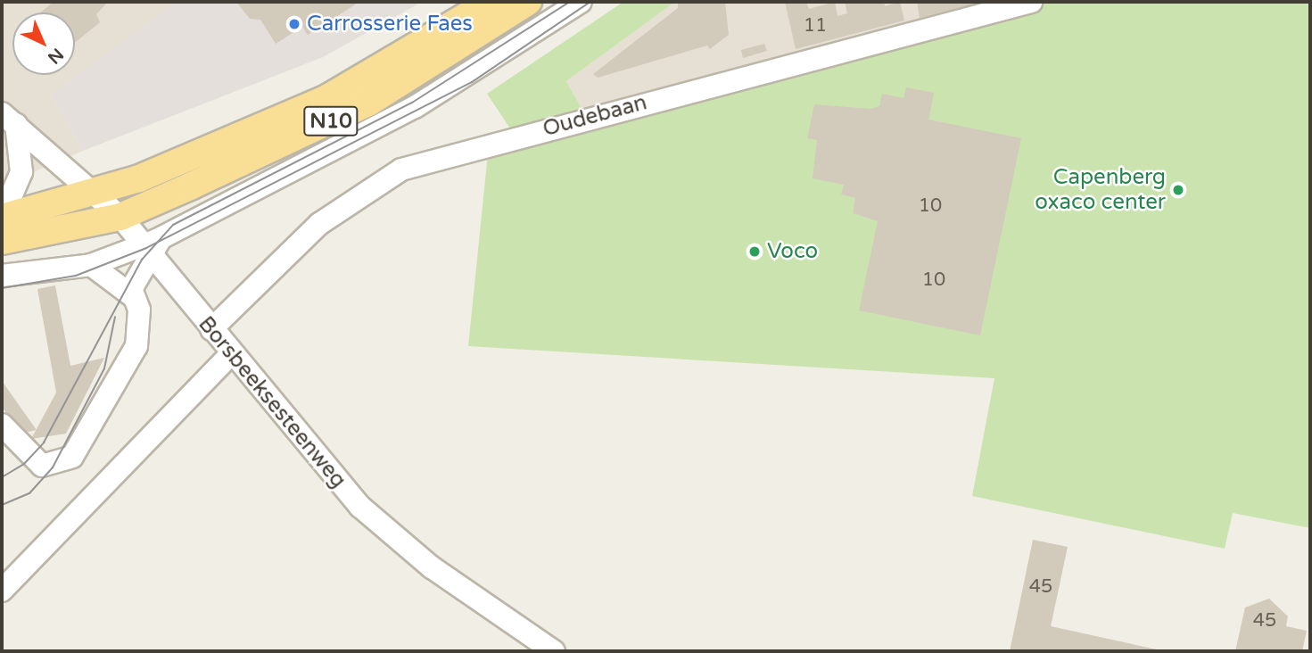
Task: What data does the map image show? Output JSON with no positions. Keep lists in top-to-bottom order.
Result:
{
  "streets": {
    "main road": ["N10"],
    "street": ["Oudebaan", "Borsbeeksesteenweg"]
  },
  "crossings": [
    ["Oudebaan", "Borsbeeksesteenweg"],
    ["N10", "Borsbeeksesteenweg"]
  ],
  "places": ["Carrosserie Faes", "Capenberg oxaco center", "Voco"],
  "house_numbers": [
    "11",
    "10",
    "10",
    "45",
    "45"
  ],
  "north": "bottom right"
}
